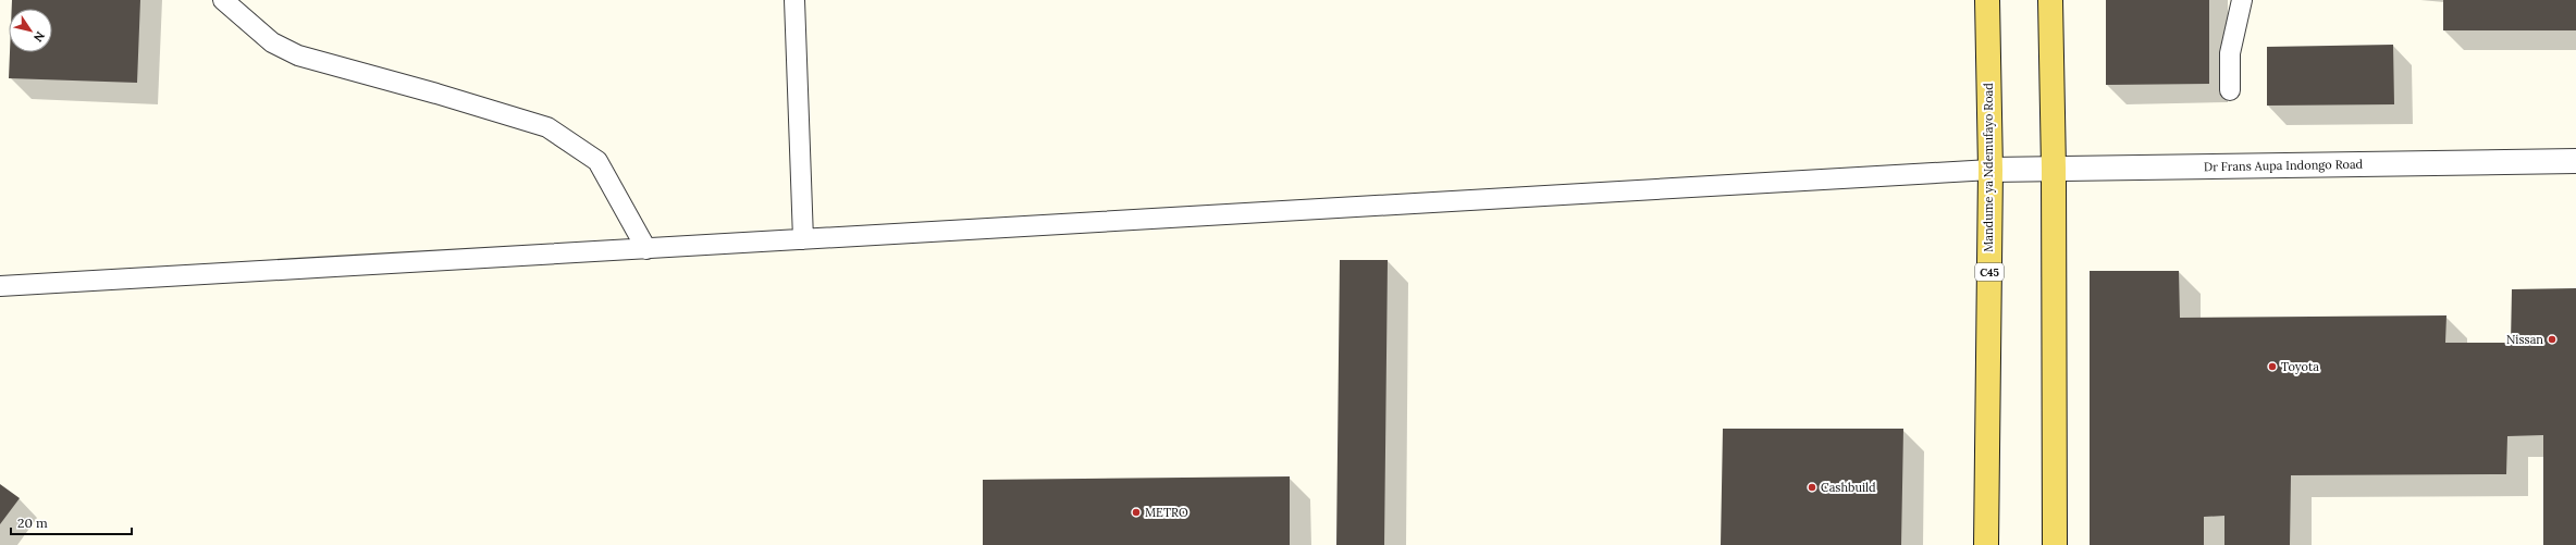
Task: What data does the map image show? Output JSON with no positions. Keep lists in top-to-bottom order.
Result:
{
  "streets": {
    "main road": ["Mandume ya Ndemufayo Road", "C45"],
    "street": ["Dr Frans Aupa Indongo Road"]
  },
  "crossings": [
    ["Dr Frans Aupa Indongo Road", "Mandume ya Ndemufayo Road"]
  ],
  "places": [
    "Nissan",
    "Toyota",
    "Cashbuild",
    "METRO"
  ],
  "scale_bar": "20 m",
  "north": "bottom right"
}
